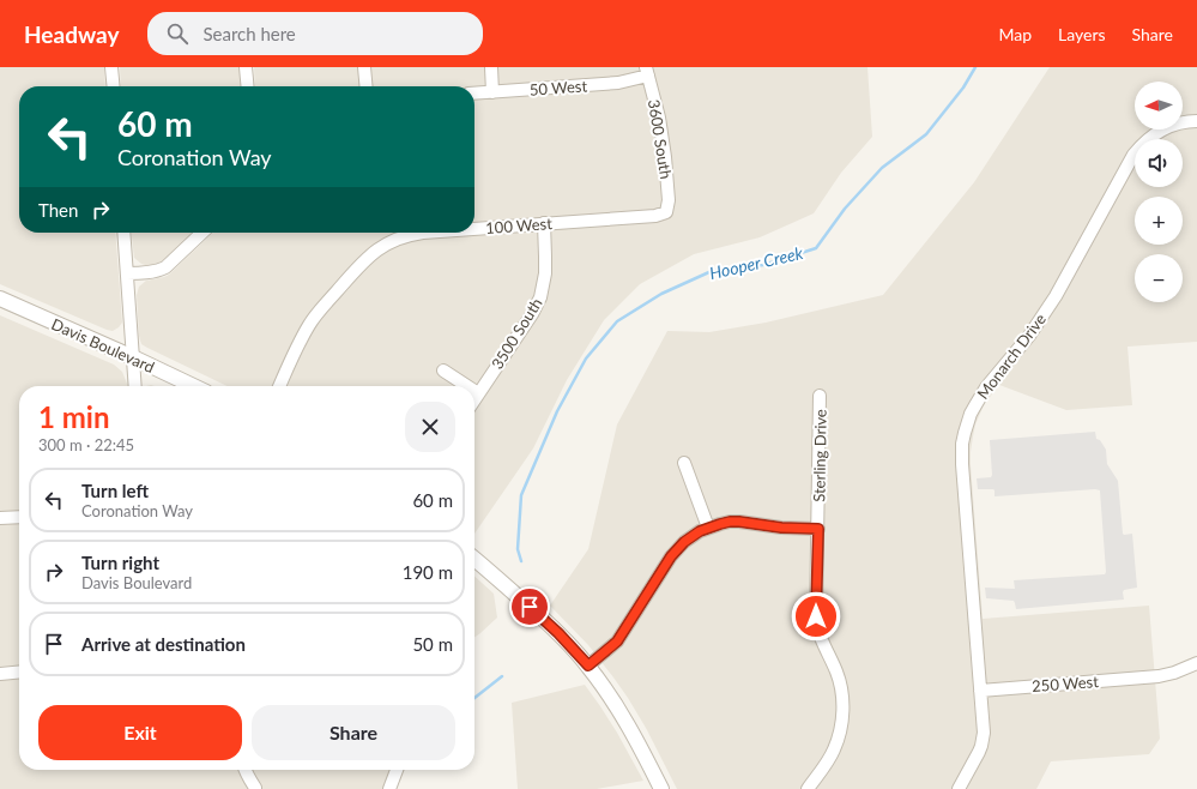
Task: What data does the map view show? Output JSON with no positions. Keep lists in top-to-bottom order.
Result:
{
  "streets": {
    "street": [
      "50 West",
      "3600 South",
      "100 West",
      "3500 South",
      "Davis Boulevard",
      "Monarch Drive",
      "Sterling Drive",
      "250 West"
    ]
  },
  "crossings": [
    ["50 West", "3600 South"],
    ["3600 South", "100 West"],
    ["100 West", "3500 South"],
    ["Monarch Drive", "250 West"]
  ],
  "water": ["Hooper Creek"],
  "north": "left",
  "page": {
    "header": "Headway",
    "search": "Search here",
    "nav": ["Map", "Layers", "Share"],
    "map_buttons": ["+", "−"],
    "turn": ["60 m", "Coronation Way"],
    "then": "Then",
    "heading": ["1 min", "300 m · 22:45"],
    "list": [
      {
        "name": "Turn left",
        "note": "Coronation Way",
        "value": "60 m"
      },
      {
        "name": "Turn right",
        "note": "Davis Boulevard",
        "value": "190 m"
      },
      {
        "name": "Arrive at destination",
        "value": "50 m"
      }
    ],
    "buttons": ["Exit", "Share"]
  }
}
